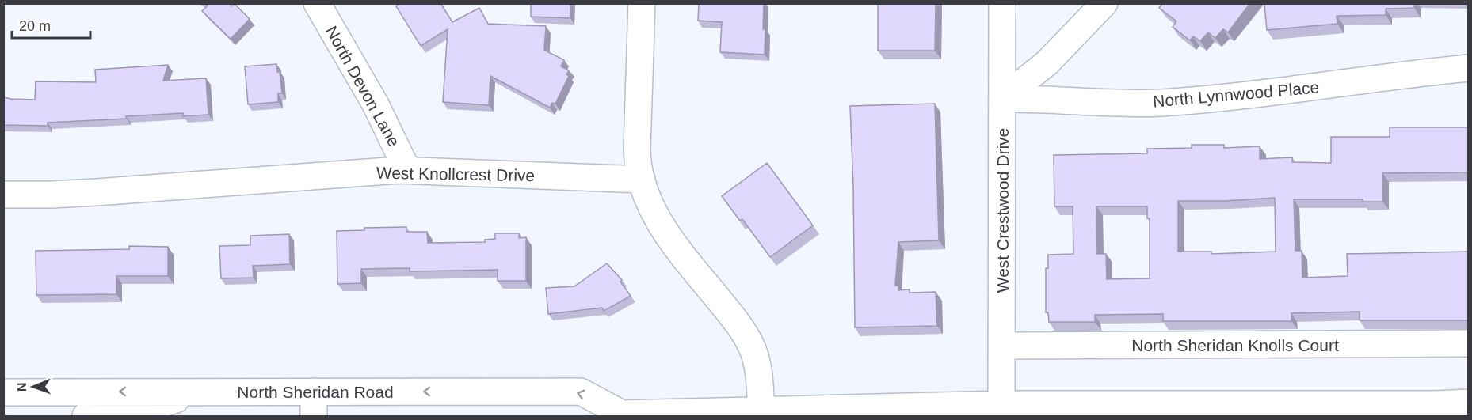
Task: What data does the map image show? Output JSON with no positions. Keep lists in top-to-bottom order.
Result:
{
  "streets": {
    "street": [
      "North Devon Lane",
      "North Lynnwood Place",
      "West Knollcrest Drive",
      "West Crestwood Drive",
      "North Sheridan Knolls Court",
      "North Sheridan Road"
    ]
  },
  "crossings": [
    ["North Devon Lane", "West Knollcrest Drive"],
    ["North Lynnwood Place", "West Crestwood Drive"],
    ["West Crestwood Drive", "North Sheridan Knolls Court"],
    ["West Crestwood Drive", "North Sheridan Road"]
  ],
  "scale_bar": "20 m",
  "north": "left"
}
